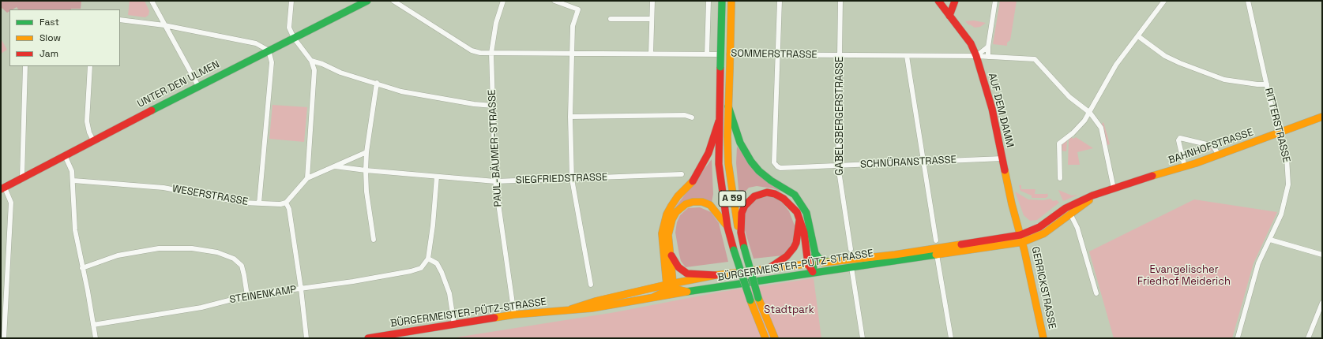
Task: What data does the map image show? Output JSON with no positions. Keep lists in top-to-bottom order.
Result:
{
  "streets": {
    "main road": [
      "UNTER DEN ULMEN",
      "AUF DEM DAMM",
      "BAHNHOFSTRASSE",
      "A 59",
      "BÜRGERMEISTER-PÜTZ-STRASSE",
      "GERRICKSTRASSE"
    ],
    "street": [
      "SOMMERSTRASSE",
      "GABELSBERGERSTRASSE",
      "RITTERSTRASSE",
      "PAUL-BÄUMER-STRASSE",
      "SCHNÜRANSTRASSE",
      "SIEGFRIEDSTRASSE",
      "WESERSTRASSE",
      "STEINENKAMP"
    ]
  },
  "crossings": [
    ["SOMMERSTRASSE", "AUF DEM DAMM"],
    ["SOMMERSTRASSE", "GABELSBERGERSTRASSE"],
    ["SOMMERSTRASSE", "BAHNHOFSTRASSE"],
    ["SOMMERSTRASSE", "PAUL-BÄUMER-STRASSE"],
    ["SOMMERSTRASSE", "SCHNÜRANSTRASSE"],
    ["AUF DEM DAMM", "BAHNHOFSTRASSE"],
    ["AUF DEM DAMM", "SCHNÜRANSTRASSE"],
    ["AUF DEM DAMM", "BÜRGERMEISTER-PÜTZ-STRASSE"],
    ["AUF DEM DAMM", "GERRICKSTRASSE"],
    ["GABELSBERGERSTRASSE", "SCHNÜRANSTRASSE"],
    ["RITTERSTRASSE", "BAHNHOFSTRASSE"],
    ["BAHNHOFSTRASSE", "BÜRGERMEISTER-PÜTZ-STRASSE"],
    ["BAHNHOFSTRASSE", "GERRICKSTRASSE"],
    ["PAUL-BÄUMER-STRASSE", "SIEGFRIEDSTRASSE"],
    ["PAUL-BÄUMER-STRASSE", "BÜRGERMEISTER-PÜTZ-STRASSE"],
    ["BÜRGERMEISTER-PÜTZ-STRASSE", "GERRICKSTRASSE"]
  ],
  "parks": ["Evangelischer Friedhof Meiderich", "Stadtpark"],
  "legend": ["Fast", "Slow", "Jam"]
}
